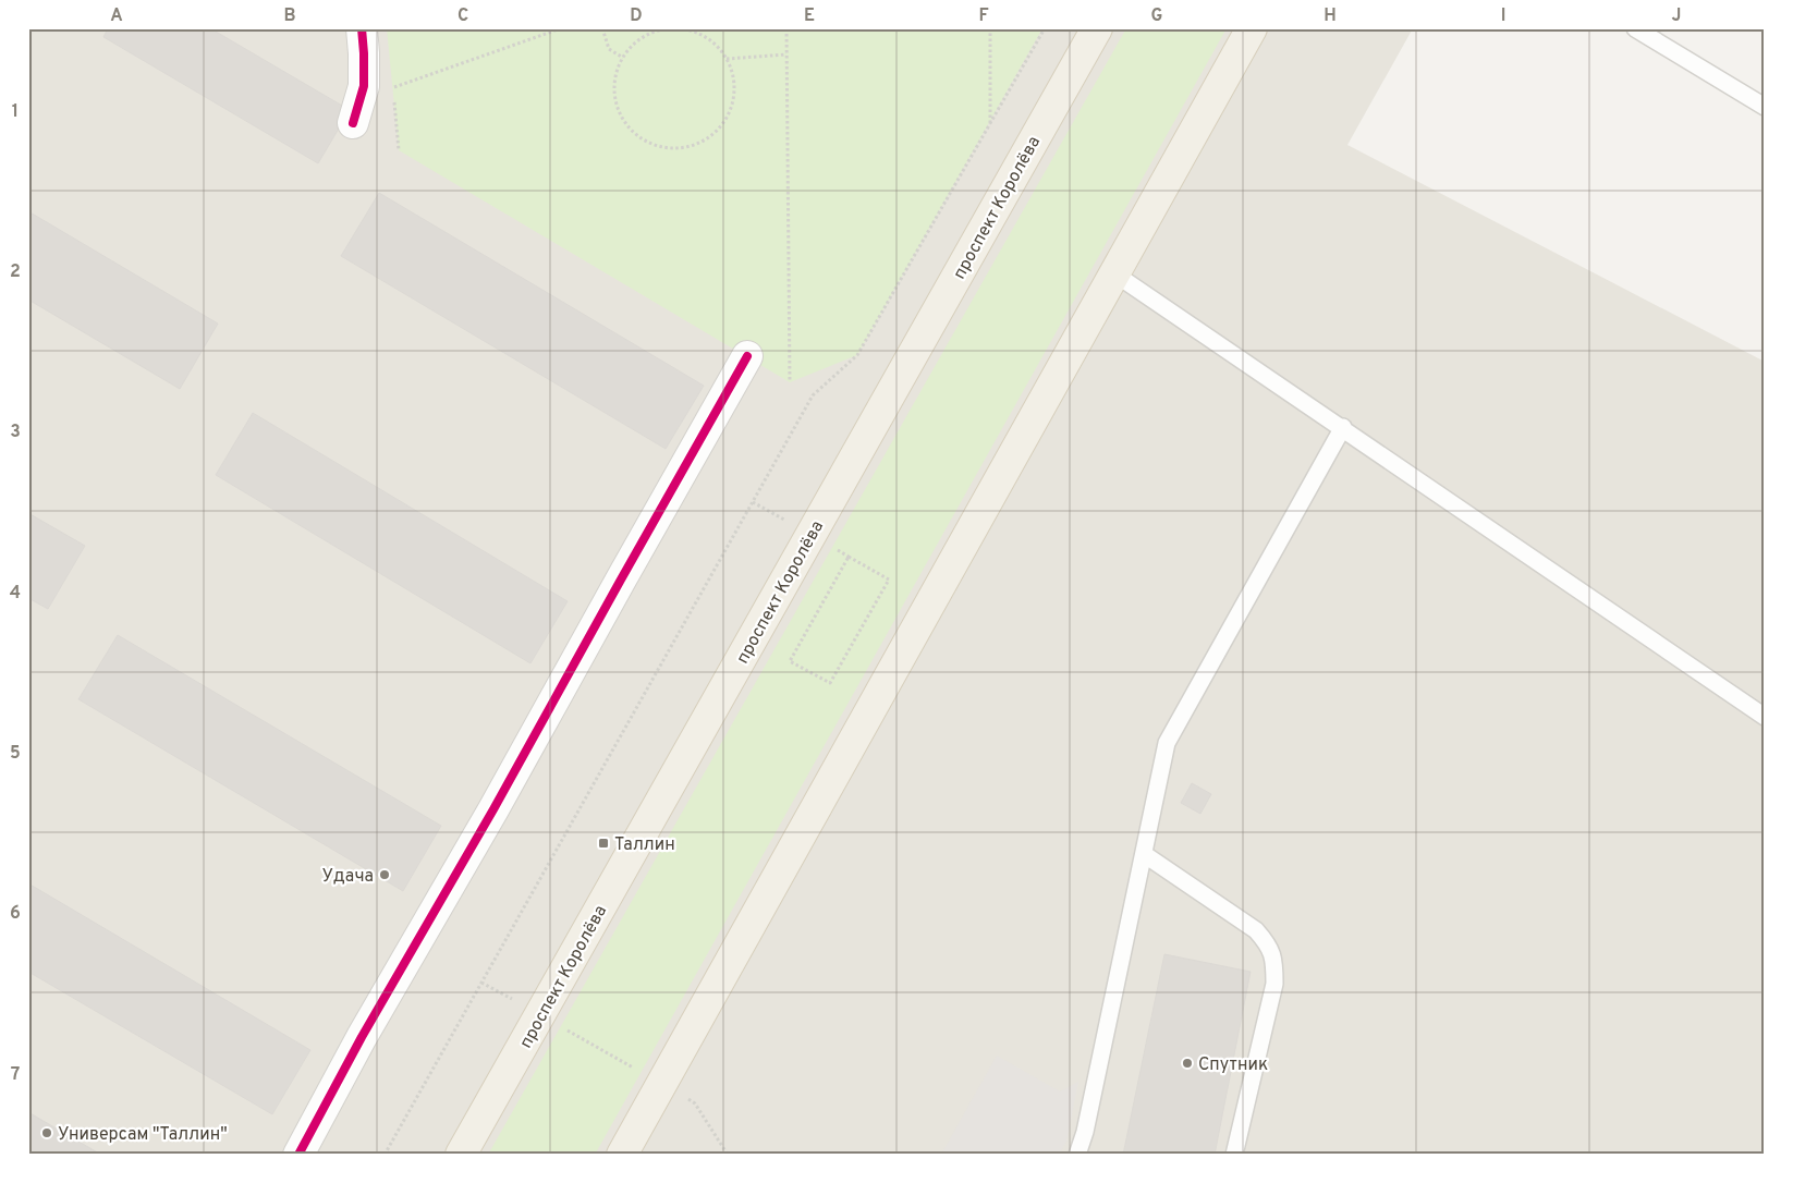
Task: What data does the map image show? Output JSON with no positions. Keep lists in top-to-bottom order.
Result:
{
  "streets": {
    "main road": ["проспект Королёва"]
  },
  "places": {
    "transit": ["Таллин"],
    "other": ["Удача", "Спутник", "Универсам \"Таллин\""]
  },
  "grid": {
    "columns": [
      "A",
      "B",
      "C",
      "D",
      "E",
      "F",
      "G",
      "H",
      "I",
      "J"
    ],
    "rows": [
      "1",
      "2",
      "3",
      "4",
      "5",
      "6",
      "7"
    ]
  }
}
